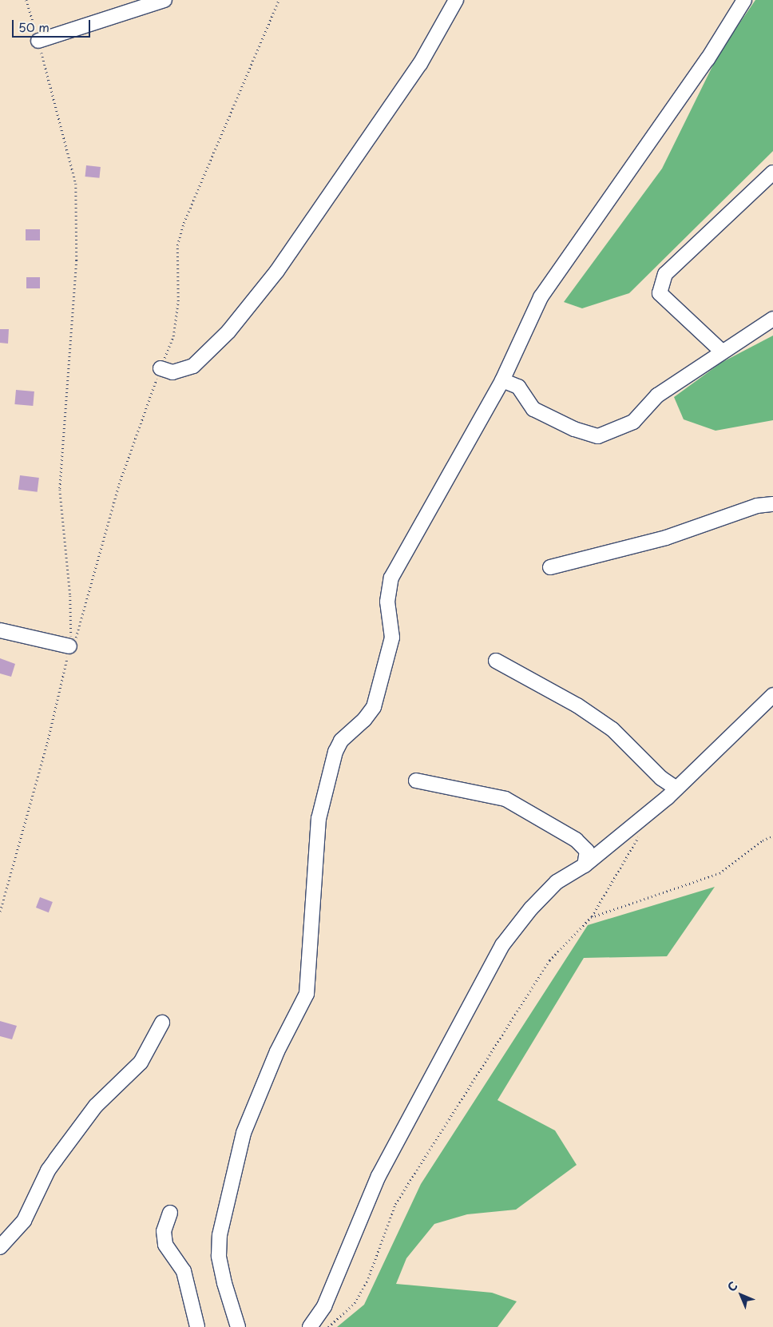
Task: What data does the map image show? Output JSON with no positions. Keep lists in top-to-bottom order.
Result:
{
  "scale_bar": "50 m",
  "north": "top left"
}
